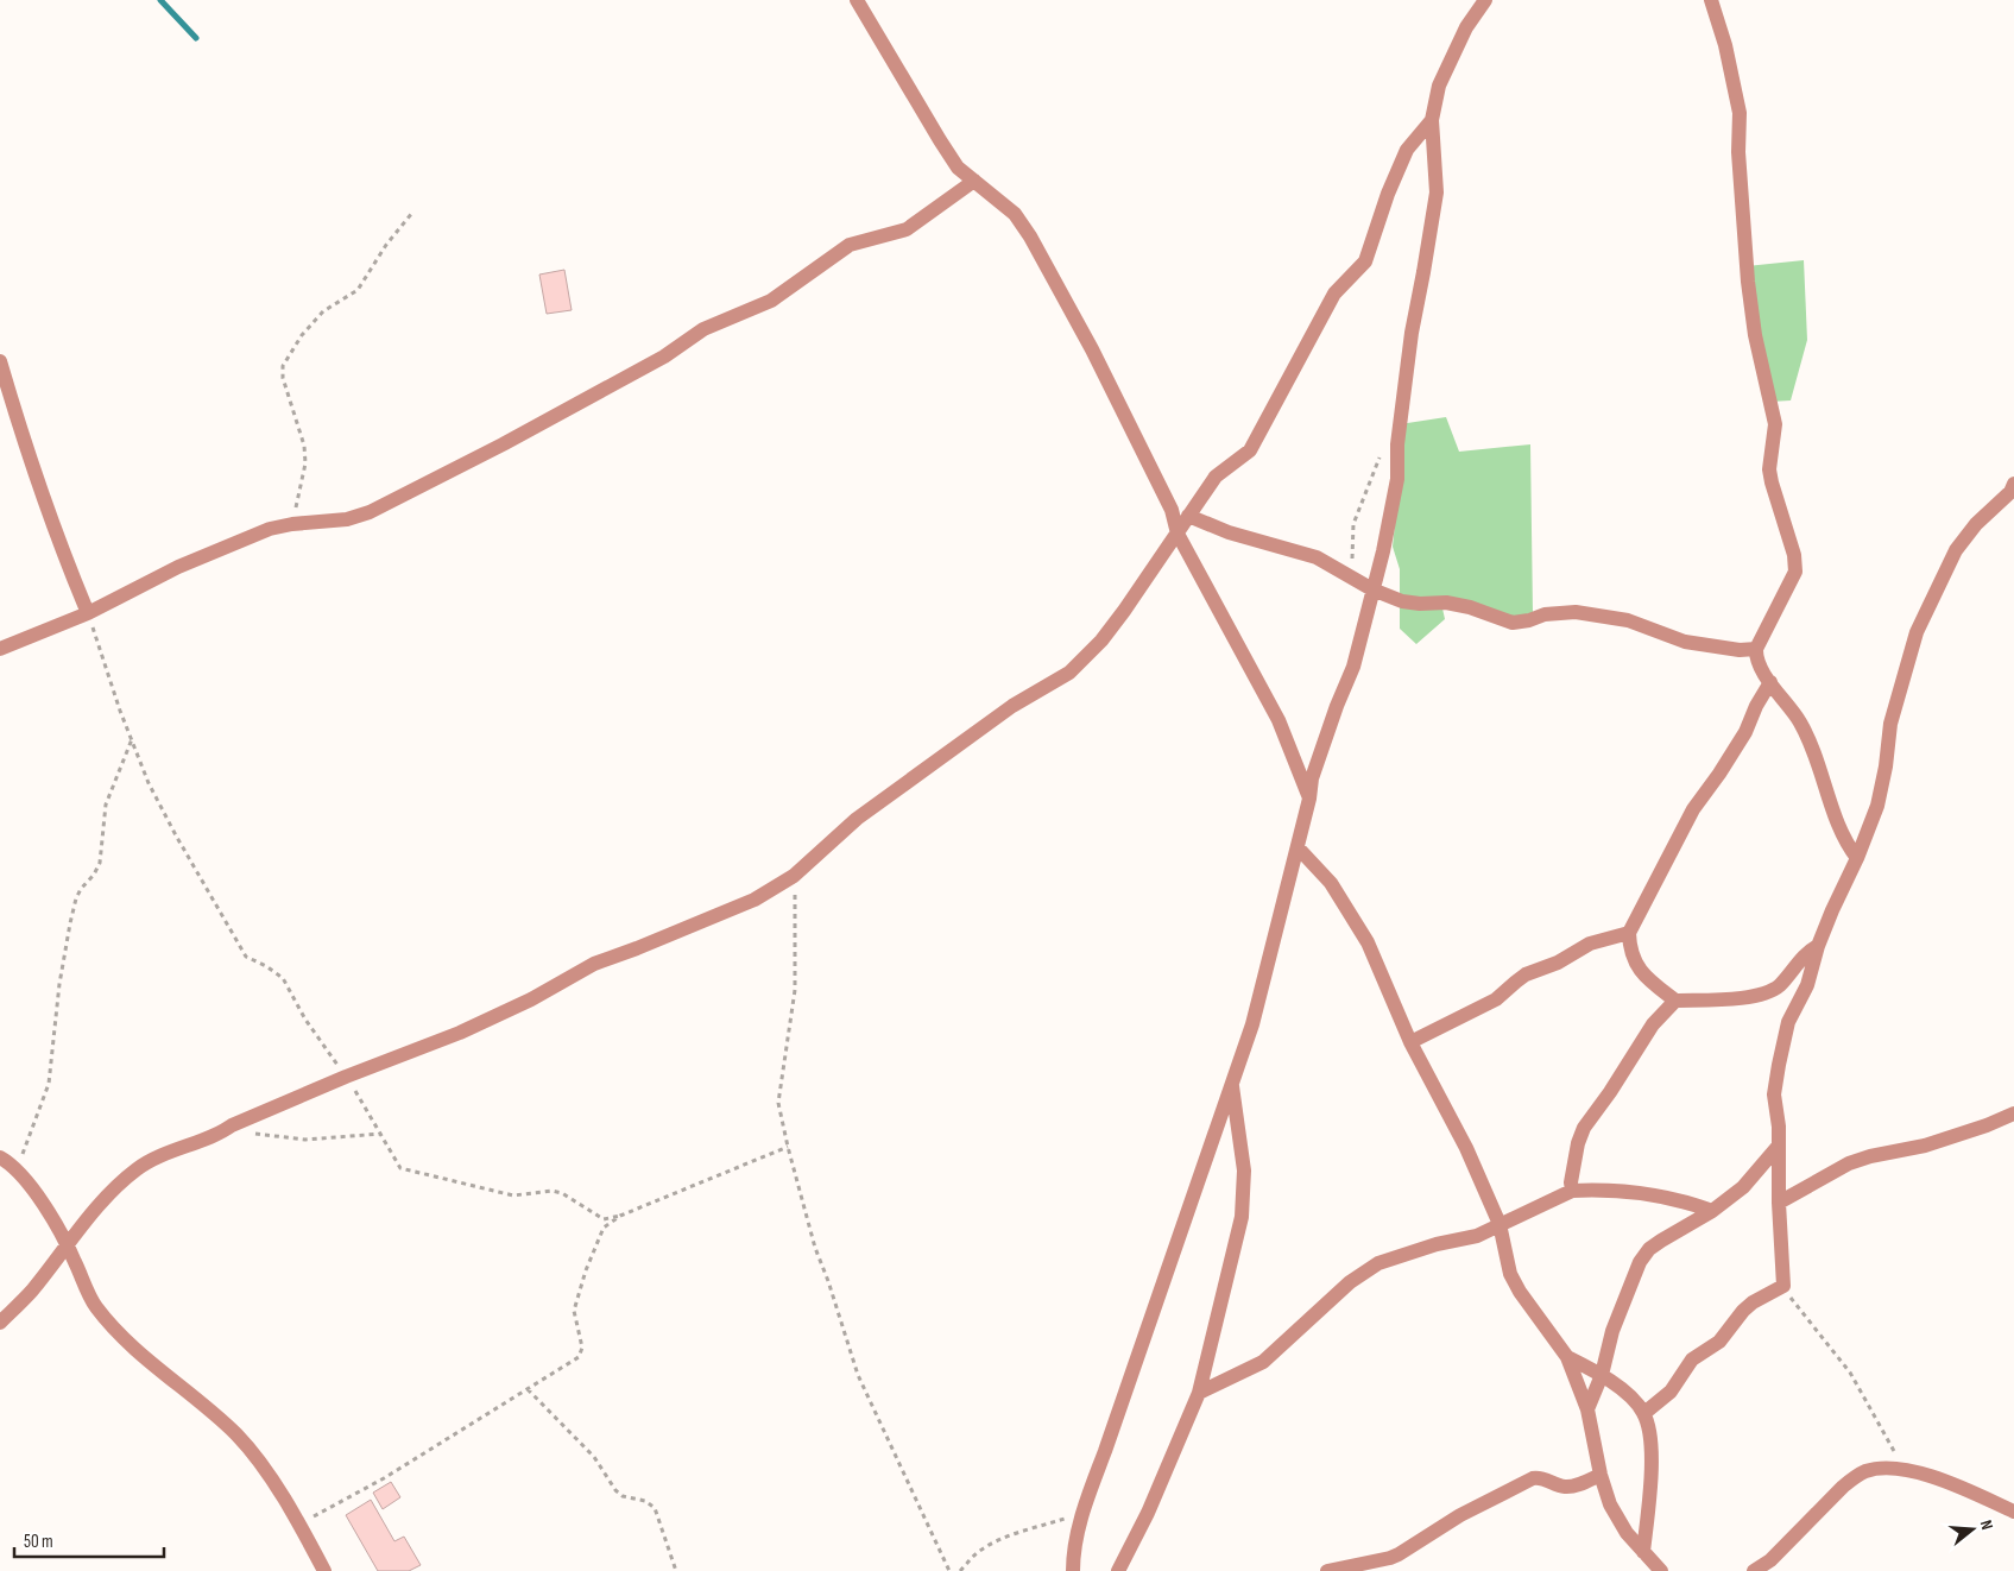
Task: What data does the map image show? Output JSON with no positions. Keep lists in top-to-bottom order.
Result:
{
  "scale_bar": "50 m",
  "north": "right"
}
